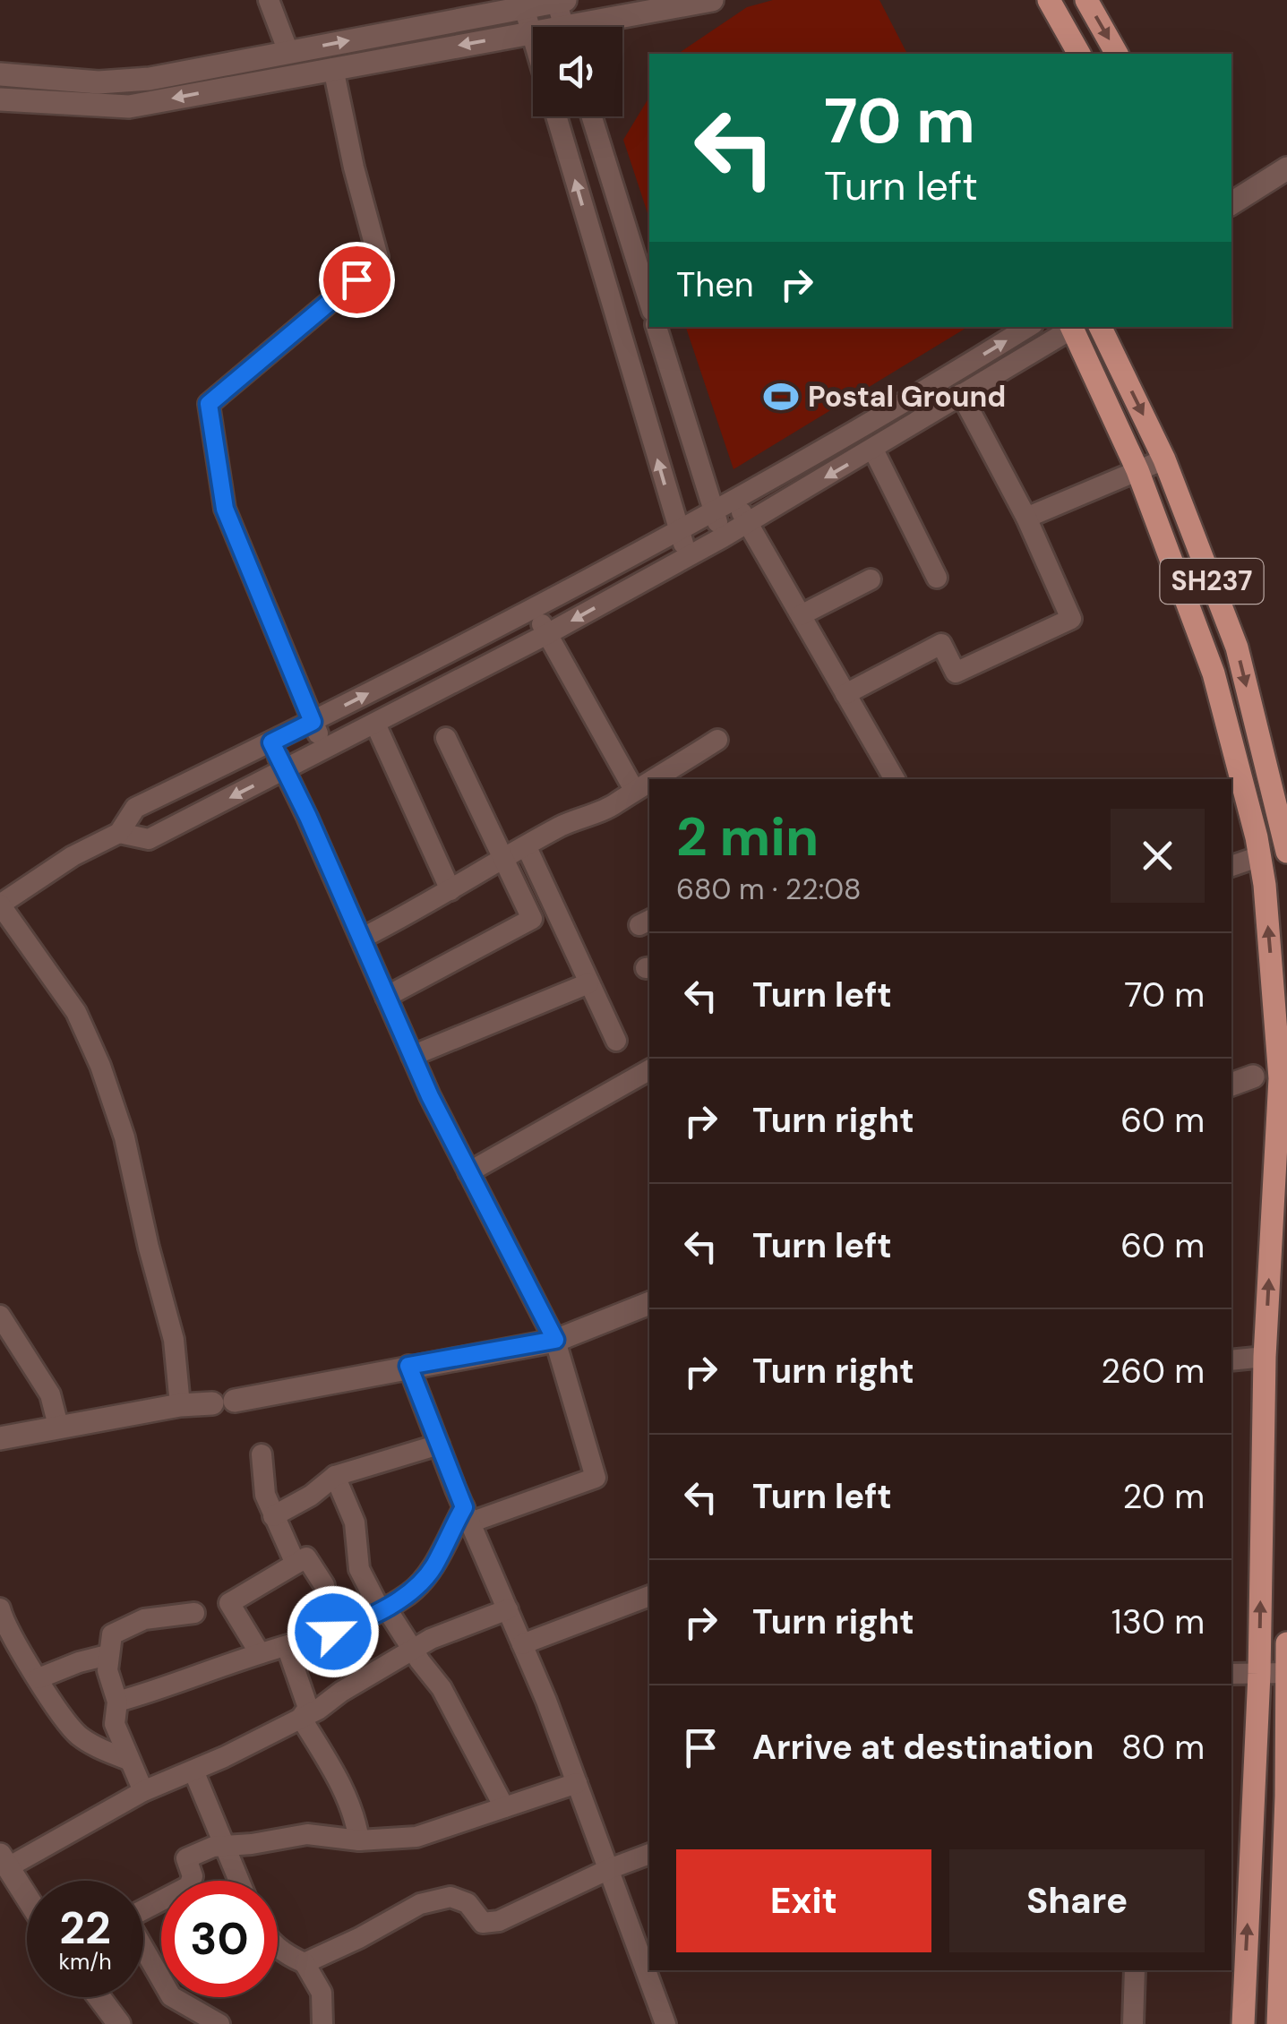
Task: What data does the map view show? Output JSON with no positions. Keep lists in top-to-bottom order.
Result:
{
  "streets": {
    "main road": ["SH237"]
  },
  "places": {
    "sports": ["Postal Ground"]
  },
  "page": {
    "turn": ["70 m", "Turn left"],
    "then": "Then",
    "heading": ["2 min", "680 m · 22:08"],
    "list": [
      {
        "name": "Turn left",
        "value": "70 m"
      },
      {
        "name": "Turn right",
        "value": "60 m"
      },
      {
        "name": "Turn left",
        "value": "60 m"
      },
      {
        "name": "Turn right",
        "value": "260 m"
      },
      {
        "name": "Turn left",
        "value": "20 m"
      },
      {
        "name": "Turn right",
        "value": "130 m"
      },
      {
        "name": "Arrive at destination",
        "value": "80 m"
      }
    ],
    "buttons": ["Exit", "Share"],
    "speed": "22 km/h",
    "limit": "30"
  }
}
